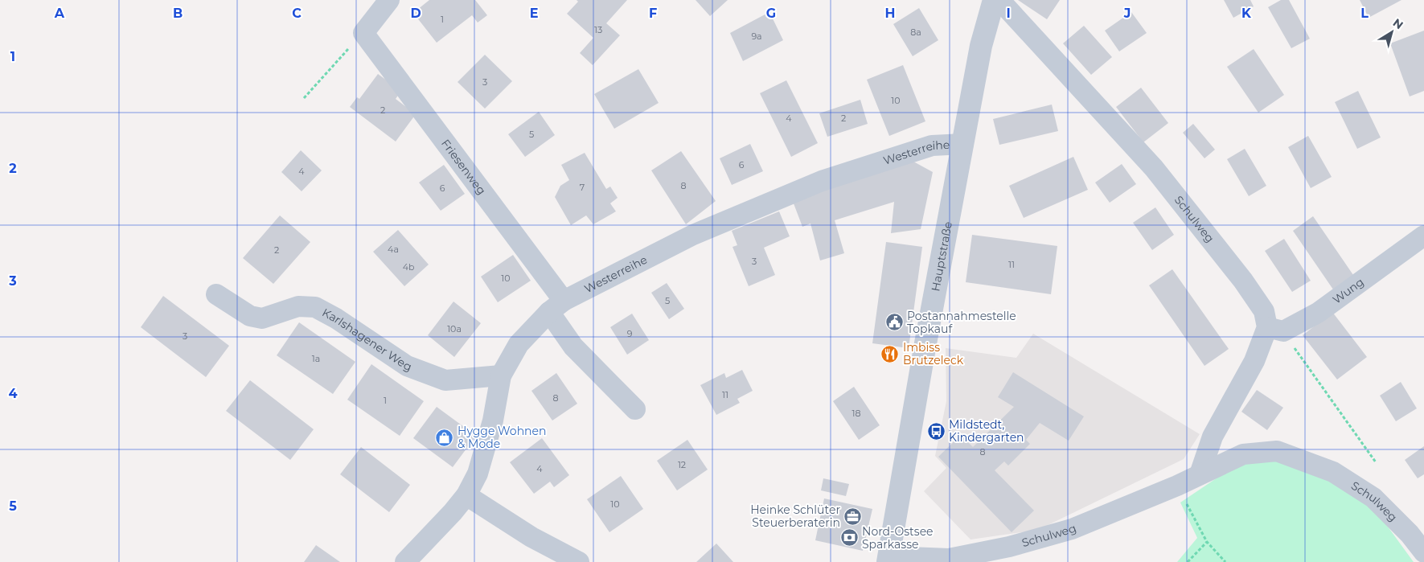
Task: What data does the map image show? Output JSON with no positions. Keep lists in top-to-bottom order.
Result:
{
  "streets": {
    "street": [
      "Westerreihe",
      "Friesenweg",
      "Schulweg",
      "Hauptstraße",
      "Wung",
      "Karlshagener Weg"
    ]
  },
  "crossings": [
    ["Westerreihe", "Friesenweg"],
    ["Westerreihe", "Hauptstraße"],
    ["Westerreihe", "Karlshagener Weg"],
    ["Schulweg", "Hauptstraße"],
    ["Schulweg", "Wung"]
  ],
  "places": {
    "public building": ["Postannahmestelle Topkauf"],
    "restaurant": ["Imbiss Brutzeleck"],
    "bus stop": ["Mildstedt, Kindergarten"],
    "shop": ["Hygge Wohnen & Mode"],
    "office": ["Heinke Schlüter Steuerberaterin"],
    "bank": ["Nord-Ostsee Sparkasse"]
  },
  "house_numbers": [
    "1",
    "13",
    "8a",
    "9a",
    "3",
    "10",
    "2",
    "4",
    "2",
    "5",
    "6",
    "4",
    "8",
    "7",
    "6",
    "4a",
    "2",
    "3",
    "11",
    "4b",
    "10",
    "5",
    "10a",
    "9",
    "3",
    "1a",
    "11",
    "8",
    "1",
    "18",
    "8",
    "12",
    "4",
    "10"
  ],
  "north": "top right",
  "grid": {
    "columns": [
      "A",
      "B",
      "C",
      "D",
      "E",
      "F",
      "G",
      "H",
      "I",
      "J",
      "K",
      "L"
    ],
    "rows": [
      "1",
      "2",
      "3",
      "4",
      "5"
    ]
  }
}
